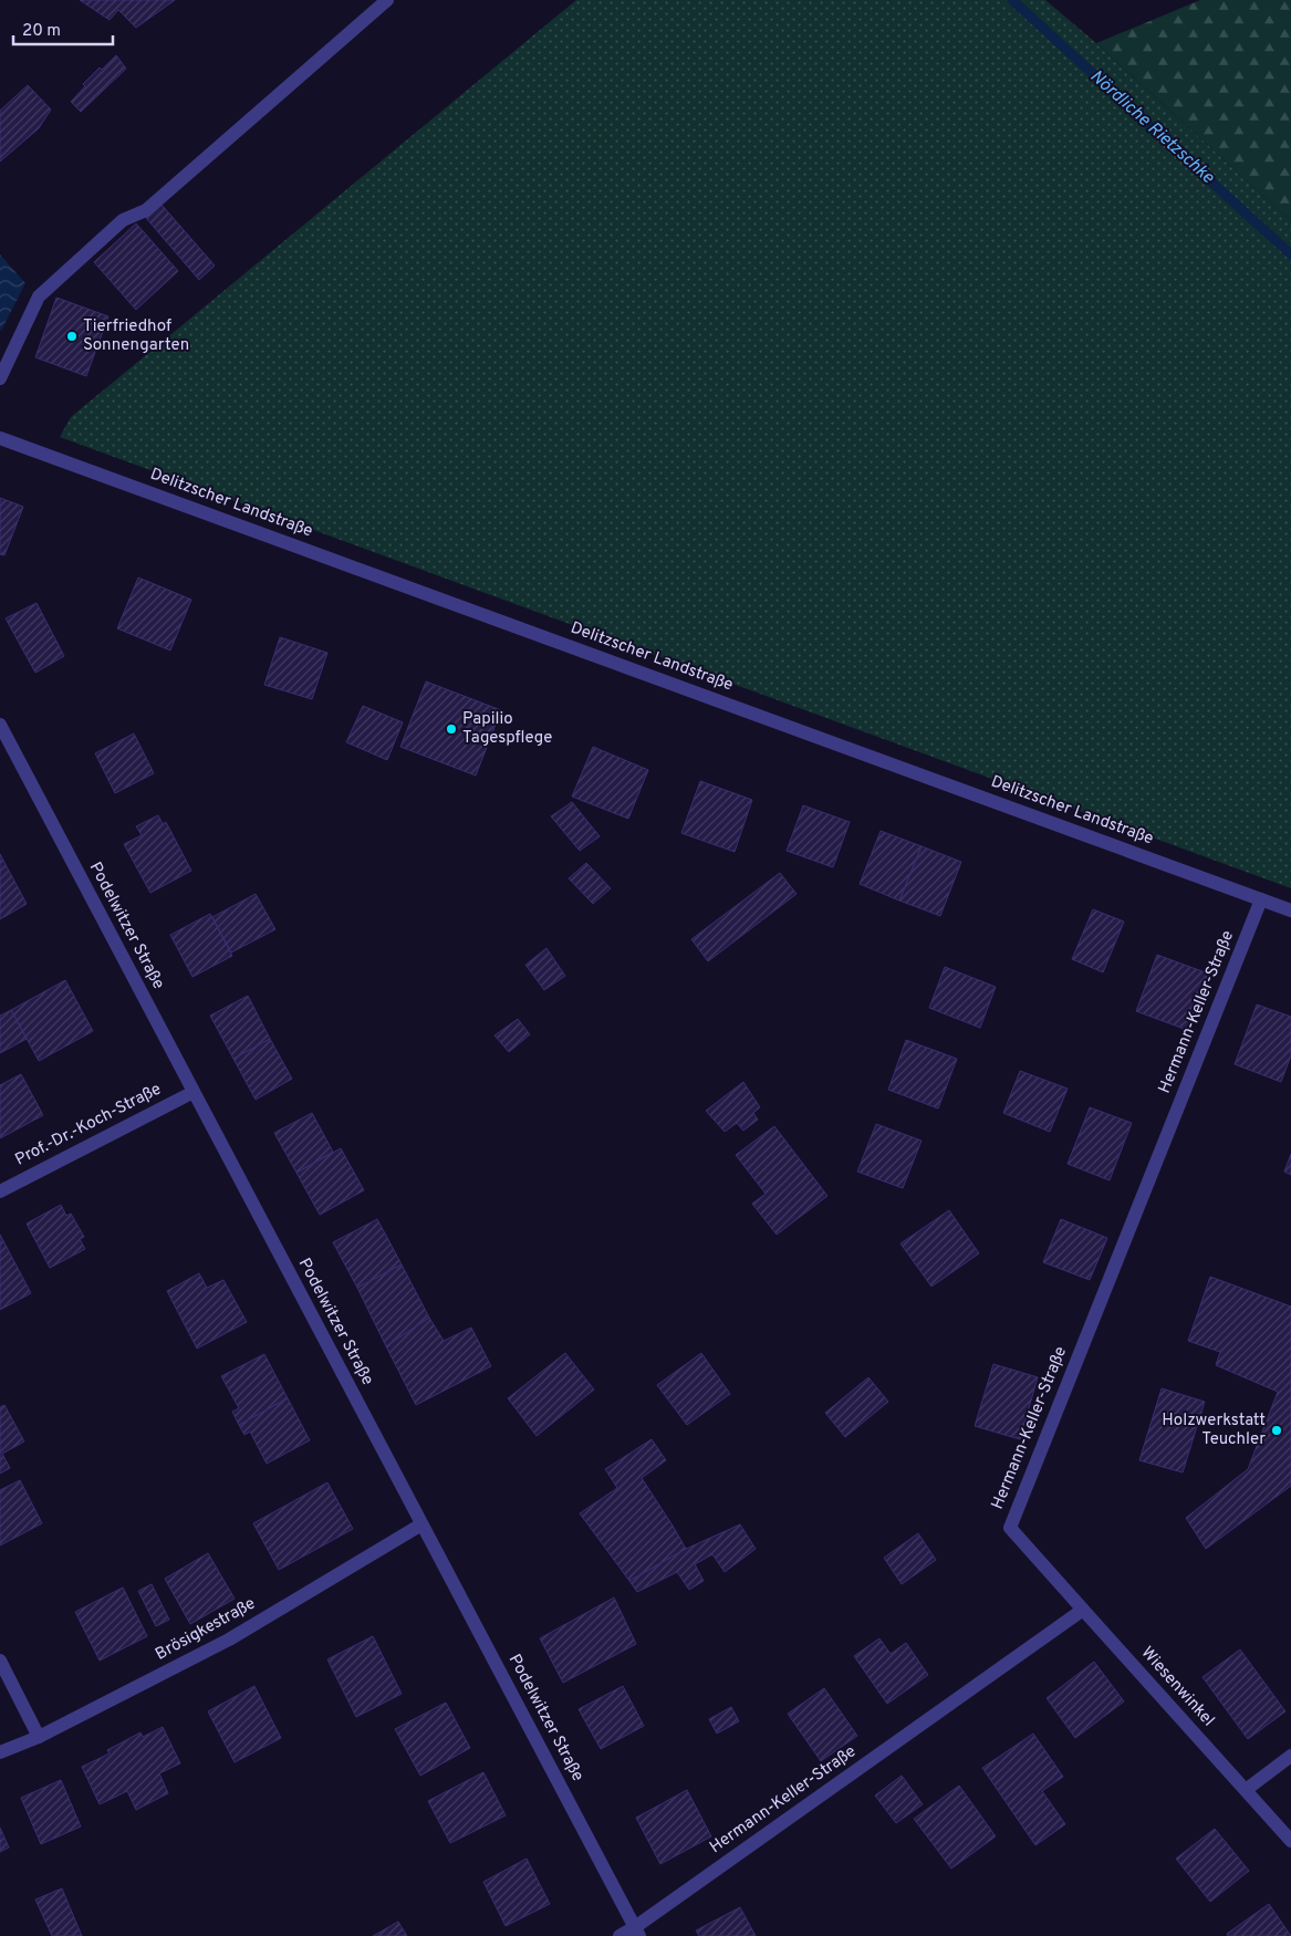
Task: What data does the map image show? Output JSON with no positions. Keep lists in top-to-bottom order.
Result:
{
  "streets": {
    "street": [
      "Delitzscher Landstraße",
      "Podelwitzer Straße",
      "Hermann-Keller-Straße",
      "Prof.-Dr.-Koch-Straße",
      "Brösigkestraße",
      "Wiesenwinkel"
    ]
  },
  "crossings": [
    ["Delitzscher Landstraße", "Hermann-Keller-Straße"],
    ["Podelwitzer Straße", "Hermann-Keller-Straße"],
    ["Podelwitzer Straße", "Prof.-Dr.-Koch-Straße"],
    ["Podelwitzer Straße", "Brösigkestraße"],
    ["Hermann-Keller-Straße", "Wiesenwinkel"]
  ],
  "water": ["Nördliche Rietzschke"],
  "places": ["Tierfriedhof Sonnengarten", "Papilio Tagespflege", "Holzwerkstatt Teuchler"],
  "scale_bar": "20 m"
}
